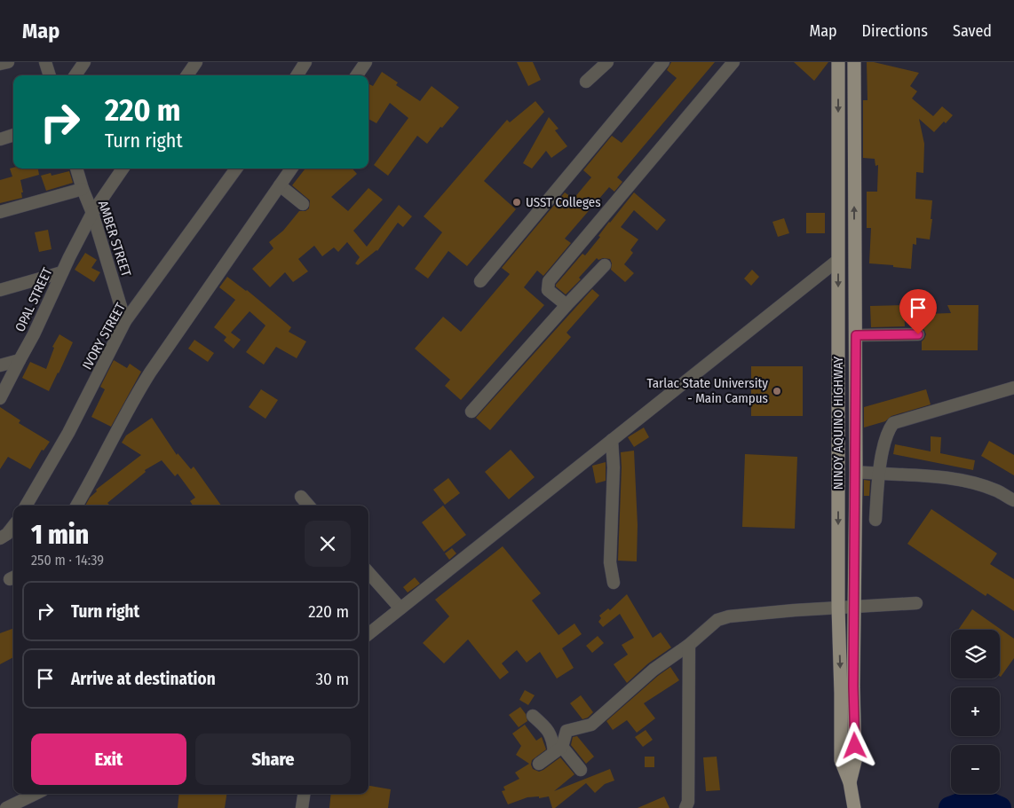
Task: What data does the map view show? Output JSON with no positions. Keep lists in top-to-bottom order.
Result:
{
  "streets": {
    "main road": ["NINOY AQUINO HIGHWAY"],
    "street": ["AMBER STREET", "OPAL STREET", "IVORY STREET"]
  },
  "crossings": [
    ["AMBER STREET", "OPAL STREET"],
    ["AMBER STREET", "IVORY STREET"]
  ],
  "places": ["USST Colleges", "Tarlac State University - Main Campus"],
  "page": {
    "header": "Map",
    "nav": ["Map", "Directions", "Saved"],
    "turn": ["220 m", "Turn right"],
    "heading": ["1 min", "250 m · 14:39"],
    "list": [
      {
        "name": "Turn right",
        "value": "220 m"
      },
      {
        "name": "Arrive at destination",
        "value": "30 m"
      }
    ],
    "map_buttons": ["+", "−"],
    "buttons": ["Exit", "Share"]
  }
}
